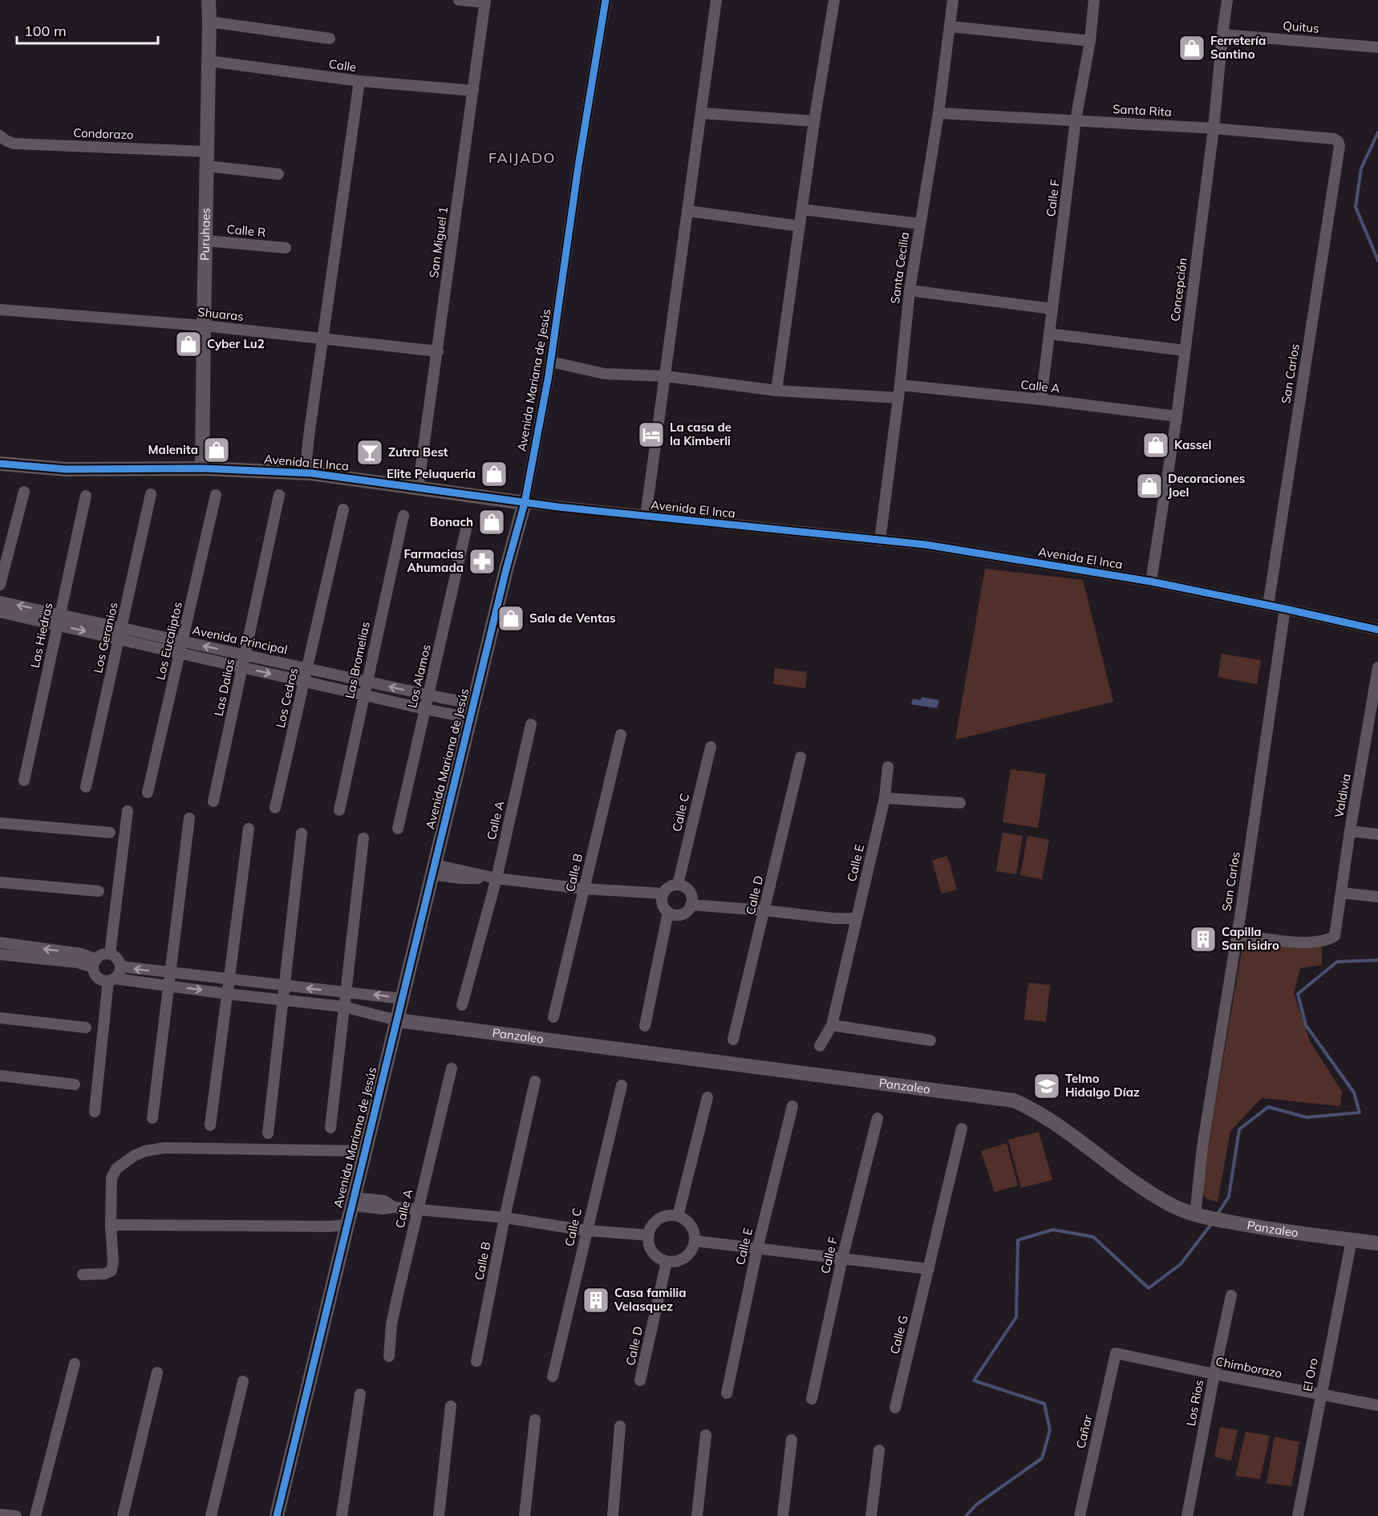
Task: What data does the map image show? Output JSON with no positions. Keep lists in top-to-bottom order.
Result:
{
  "streets": {
    "street": [
      "Quitus",
      "Calle",
      "Santa Rita",
      "Condorazo",
      "Calle F",
      "Calle R",
      "Puruhaes",
      "San Miguel 1",
      "Santa Cecilia",
      "Concepción",
      "Shuaras",
      "San Carlos",
      "Avenida Mariana de Jesús",
      "Calle A",
      "Avenida El Inca",
      "Las Hiedras",
      "Los Geranios",
      "Avenida Principal",
      "Los Eucaliptos",
      "Las Bromelias",
      "Los Alamos",
      "Las Dalias",
      "Los Cedros",
      "Valdivia",
      "Calle C",
      "Calle E",
      "Calle B",
      "Calle D",
      "Panzaleo",
      "Calle G",
      "Chimborazo",
      "El Oro",
      "Los Rios",
      "Cañar"
    ]
  },
  "crossings": [
    ["Quitus", "Concepción"],
    ["Calle", "Puruhaes"],
    ["Calle", "San Miguel 1"],
    ["Santa Rita", "Calle F"],
    ["Santa Rita", "Santa Cecilia"],
    ["Santa Rita", "Concepción"],
    ["Santa Rita", "San Carlos"],
    ["Condorazo", "Puruhaes"],
    ["Calle F", "Calle A"],
    ["Calle R", "Puruhaes"],
    ["Puruhaes", "Shuaras"],
    ["Puruhaes", "Avenida El Inca"],
    ["San Miguel 1", "Shuaras"],
    ["San Miguel 1", "Avenida El Inca"],
    ["Santa Cecilia", "Calle A"],
    ["Santa Cecilia", "Avenida El Inca"],
    ["Concepción", "Calle A"],
    ["Concepción", "Avenida El Inca"],
    ["San Carlos", "Avenida El Inca"],
    ["San Carlos", "Valdivia"],
    ["San Carlos", "Panzaleo"],
    ["Avenida Mariana de Jesús", "Avenida El Inca"],
    ["Avenida Mariana de Jesús", "Avenida Principal"],
    ["Avenida Mariana de Jesús", "Panzaleo"],
    ["Las Hiedras", "Avenida Principal"],
    ["Los Geranios", "Avenida Principal"],
    ["Avenida Principal", "Los Eucaliptos"],
    ["Avenida Principal", "Las Bromelias"],
    ["Avenida Principal", "Los Alamos"],
    ["Avenida Principal", "Las Dalias"],
    ["Avenida Principal", "Los Cedros"],
    ["Panzaleo", "El Oro"],
    ["Chimborazo", "El Oro"],
    ["Chimborazo", "Los Rios"],
    ["Chimborazo", "Cañar"]
  ],
  "districts": ["FAIJADO"],
  "places": {
    "shop": [
      "Ferretería Santino",
      "Cyber Lu2",
      "Kassel",
      "Malenita",
      "Elite Peluqueria",
      "Decoraciones Joel",
      "Bonach",
      "Sala de Ventas"
    ],
    "hotel": ["La casa de la Kimberli"],
    "bar": ["Zutra Best"],
    "pharmacy": ["Farmacias Ahumada"],
    "building": ["Capilla San Isidro", "Casa familia Velasquez"],
    "school or university": ["Telmo Hidalgo Díaz"]
  },
  "scale_bar": "100 m"
}
